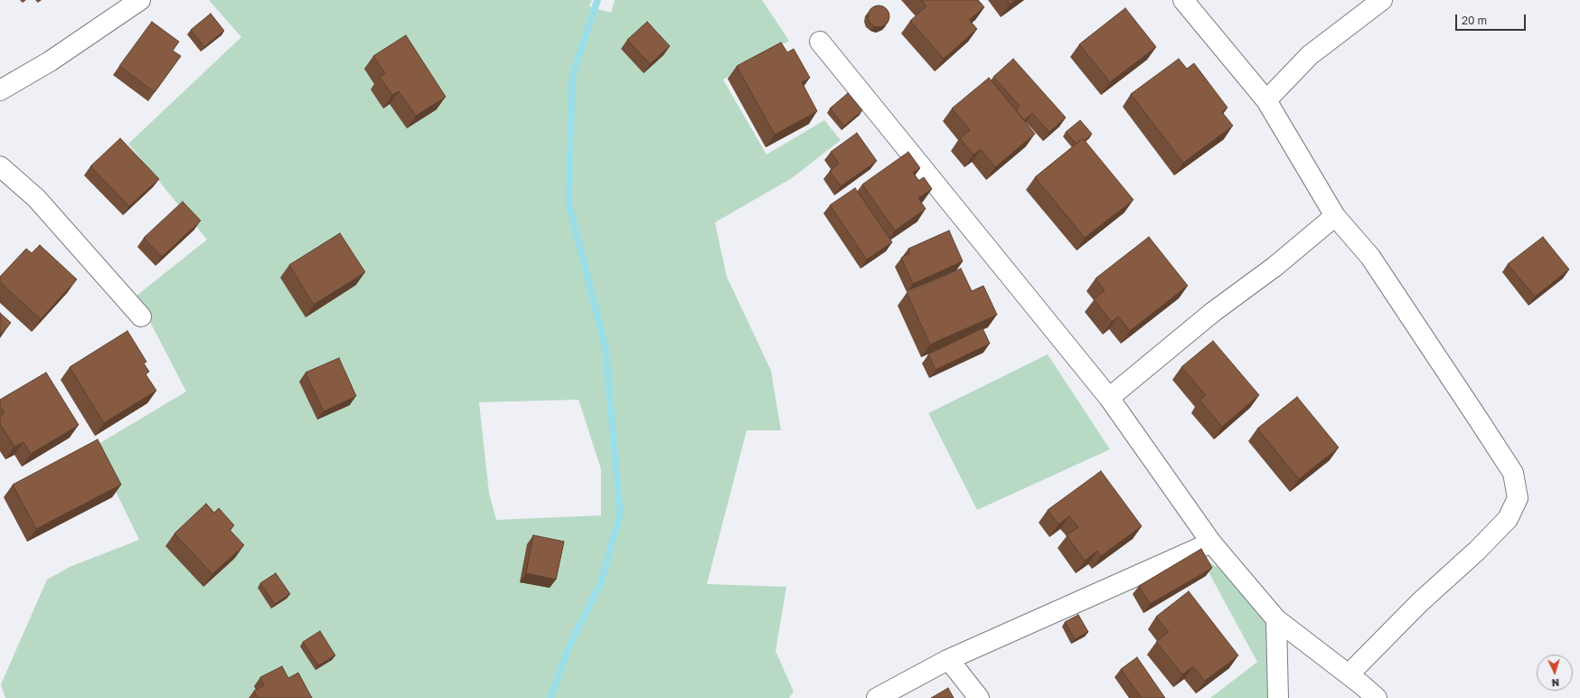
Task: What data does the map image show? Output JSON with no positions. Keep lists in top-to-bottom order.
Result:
{
  "scale_bar": "20 m",
  "north": "bottom"
}
